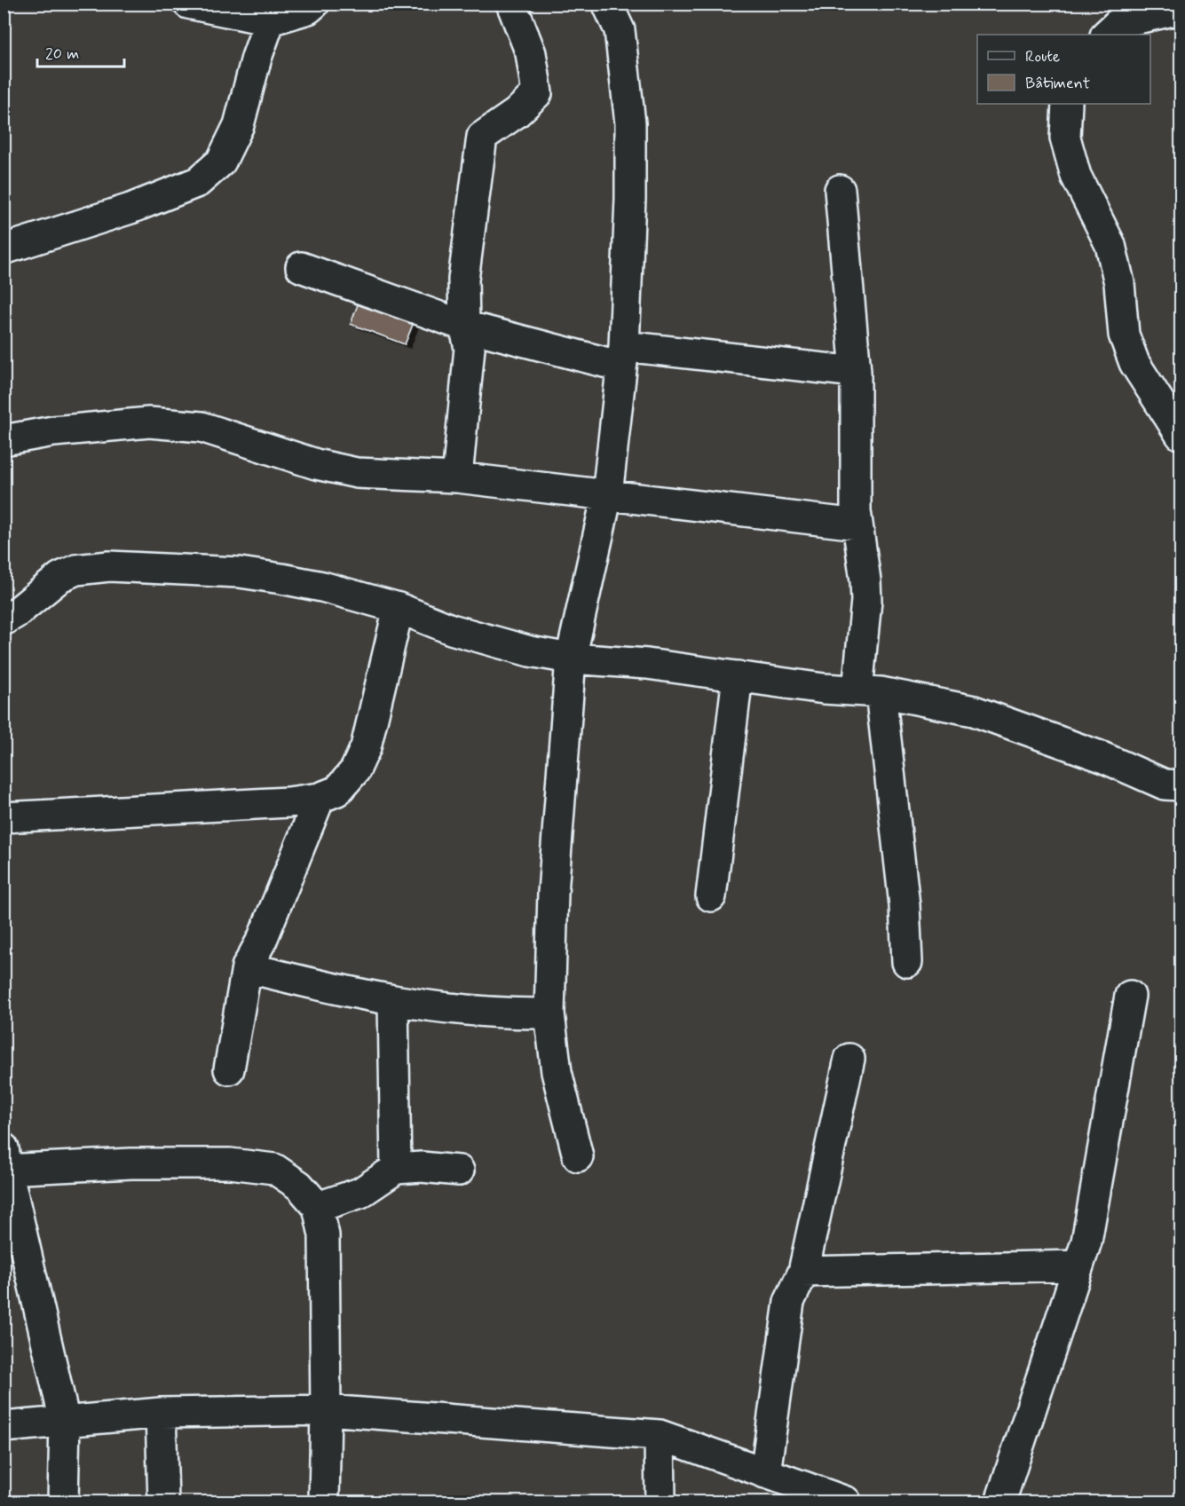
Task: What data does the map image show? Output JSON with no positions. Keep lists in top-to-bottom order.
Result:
{
  "legend": ["Route", "Bâtiment"],
  "scale_bar": "20 m"
}
